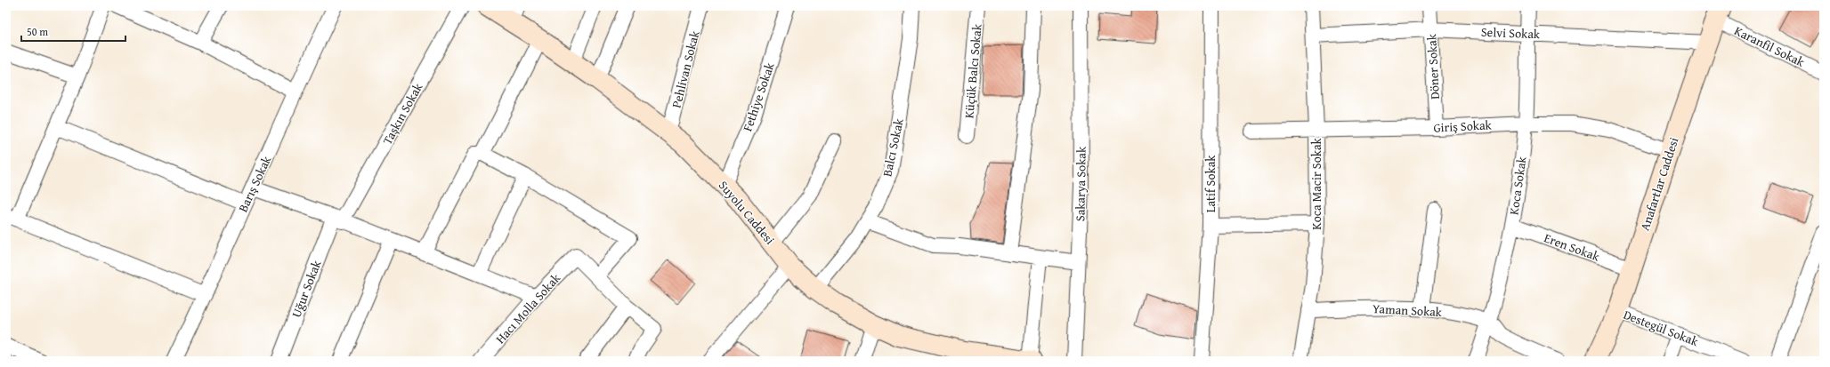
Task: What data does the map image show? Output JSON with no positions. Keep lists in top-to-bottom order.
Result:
{
  "streets": {
    "street": [
      "Selvi Sokak",
      "Karanfil Sokak",
      "Döner Sokak",
      "Pehlivan Sokak",
      "Küçük Balcı Sokak",
      "Fethiye Sokak",
      "Taşkın Sokak",
      "Giriş Sokak",
      "Balcı Sokak",
      "Barış Sokak",
      "Sakarya Sokak",
      "Latif Sokak",
      "Koca Macir Sokak",
      "Anafartlar Caddesi",
      "Koca Sokak",
      "Suyolu Caddesi",
      "Eren Sokak",
      "Uğur Sokak",
      "Hacı Molla Sokak",
      "Yaman Sokak",
      "Destegül Sokak"
    ]
  },
  "crossings": [
    ["Selvi Sokak", "Döner Sokak"],
    ["Selvi Sokak", "Koca Macir Sokak"],
    ["Selvi Sokak", "Anafartlar Caddesi"],
    ["Selvi Sokak", "Koca Sokak"],
    ["Karanfil Sokak", "Anafartlar Caddesi"],
    ["Döner Sokak", "Giriş Sokak"],
    ["Pehlivan Sokak", "Suyolu Caddesi"],
    ["Fethiye Sokak", "Suyolu Caddesi"],
    ["Taşkın Sokak", "Uğur Sokak"],
    ["Giriş Sokak", "Koca Macir Sokak"],
    ["Giriş Sokak", "Anafartlar Caddesi"],
    ["Giriş Sokak", "Koca Sokak"],
    ["Balcı Sokak", "Suyolu Caddesi"],
    ["Koca Macir Sokak", "Yaman Sokak"],
    ["Anafartlar Caddesi", "Eren Sokak"],
    ["Anafartlar Caddesi", "Destegül Sokak"],
    ["Koca Sokak", "Eren Sokak"],
    ["Koca Sokak", "Yaman Sokak"]
  ],
  "scale_bar": "50 m"
}
